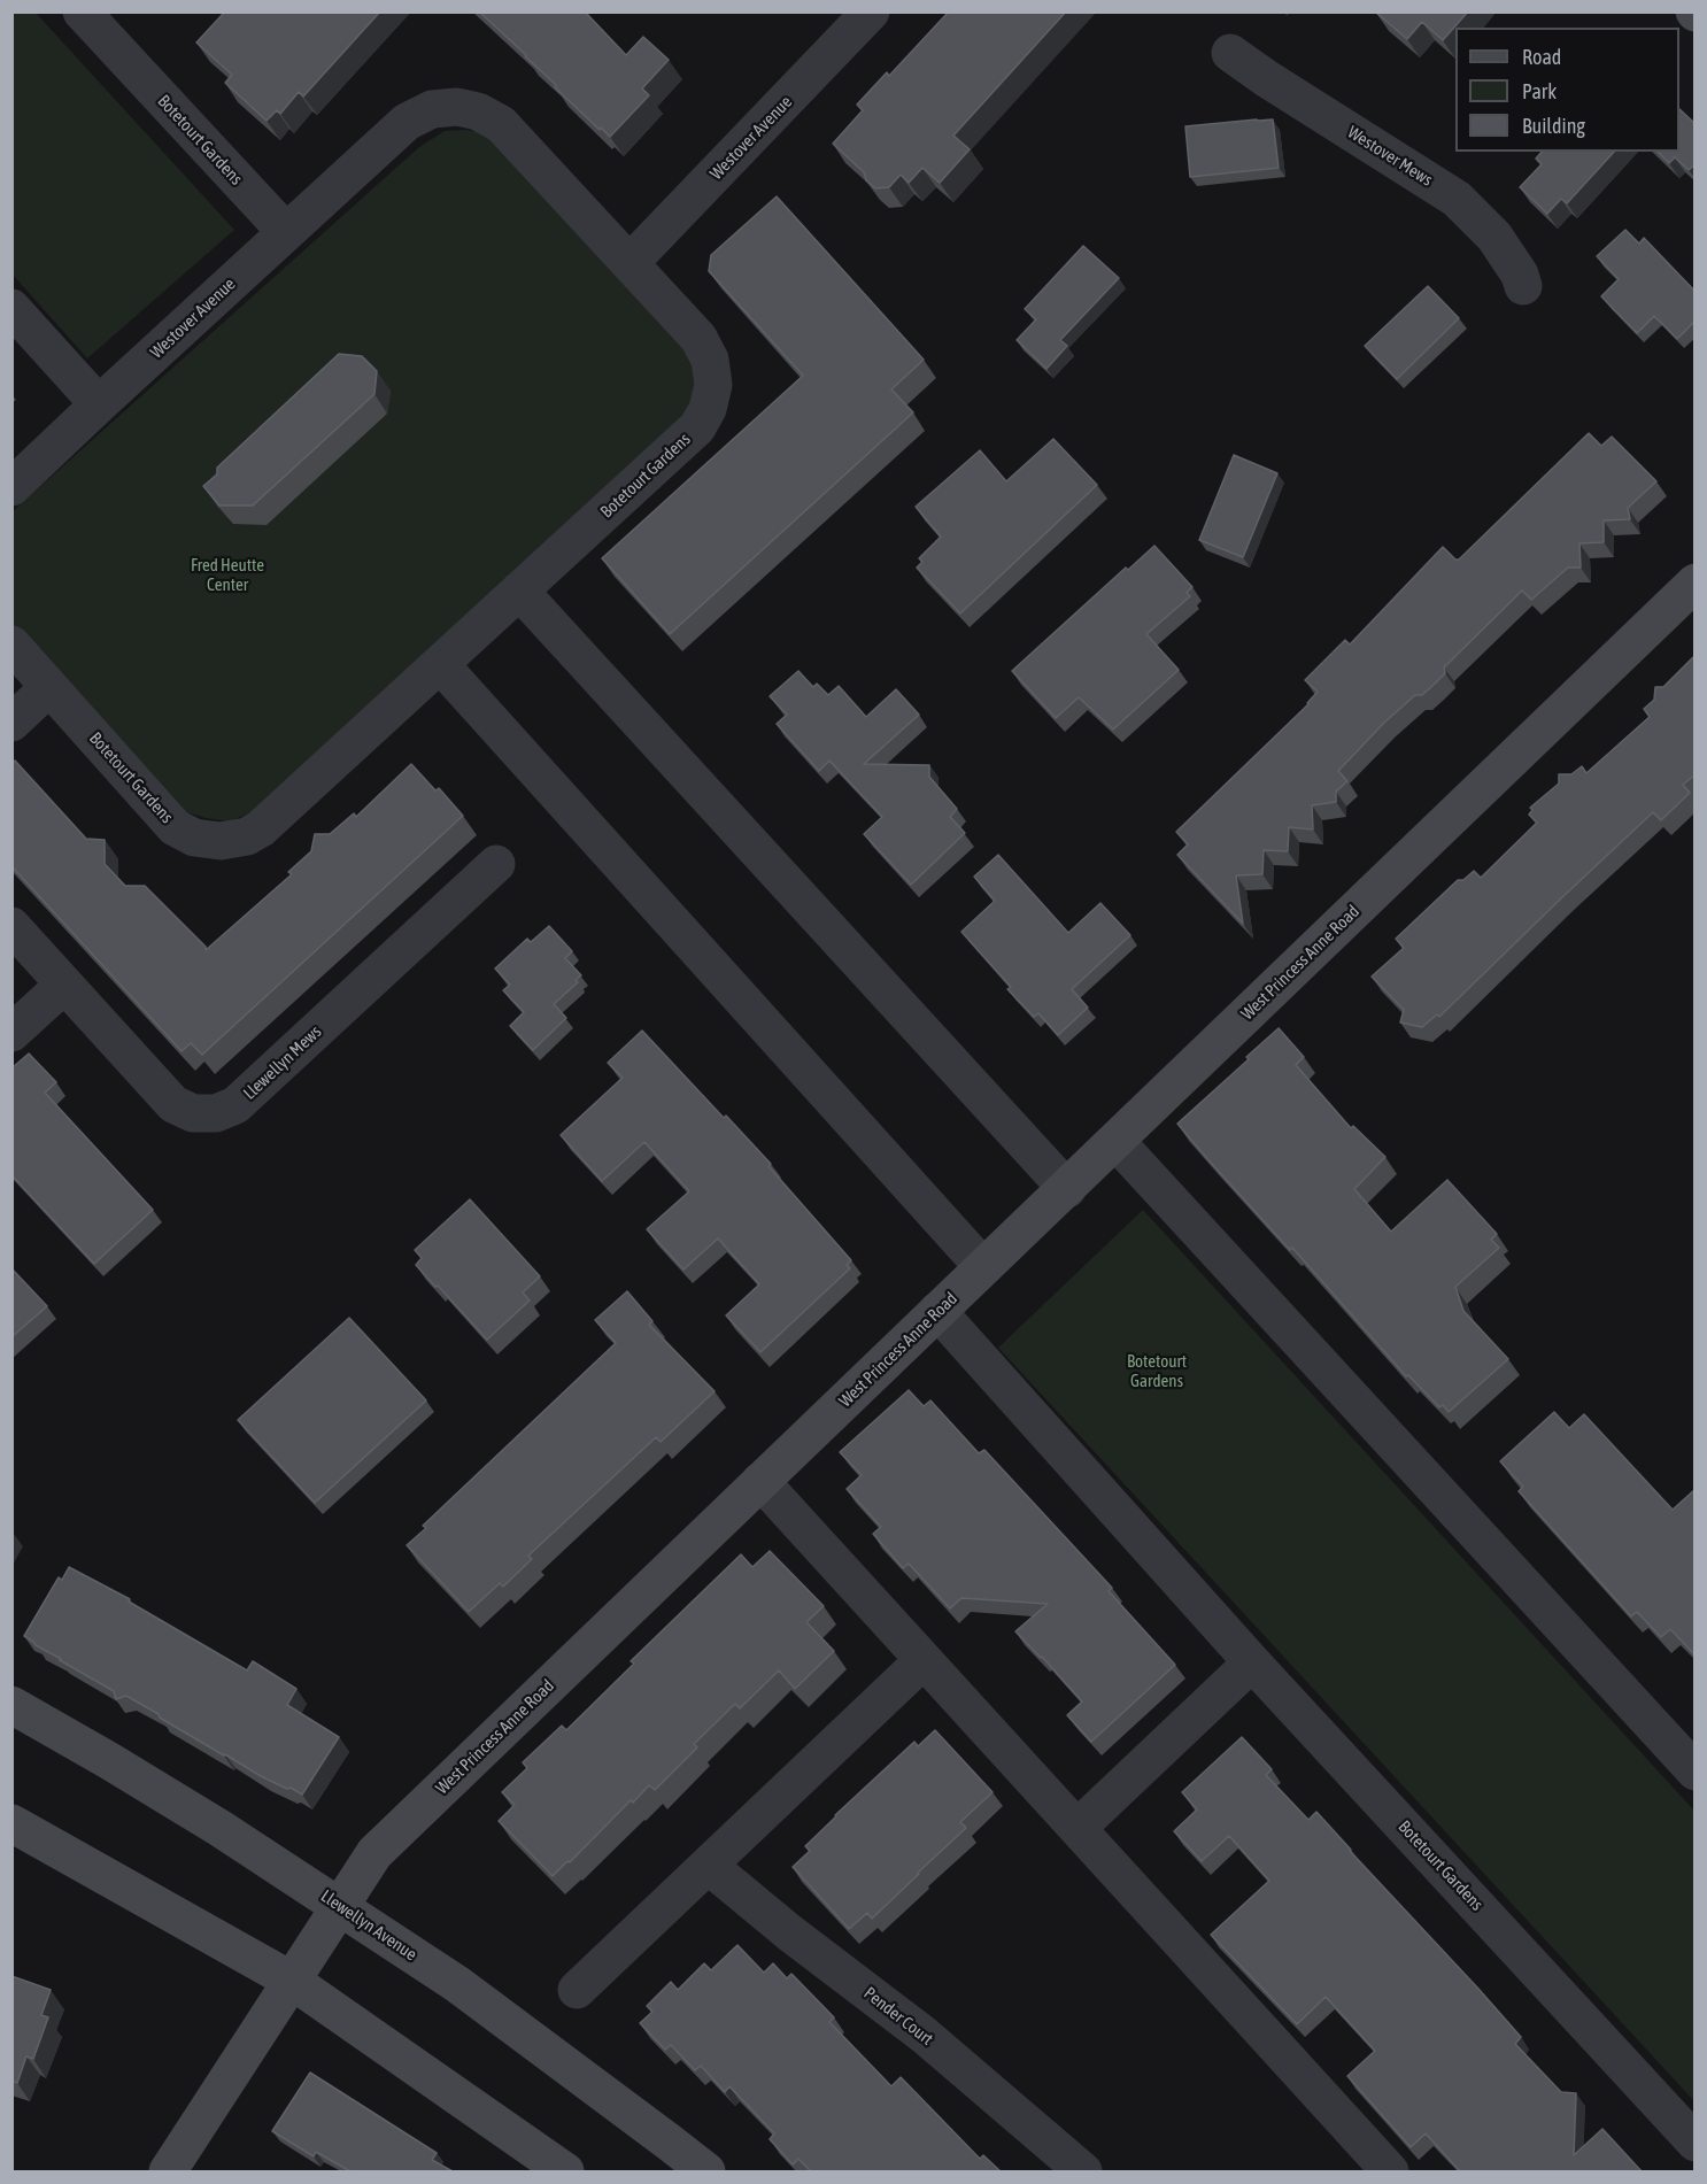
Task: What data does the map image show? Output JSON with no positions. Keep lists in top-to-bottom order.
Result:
{
  "streets": {
    "main road": ["West Princess Anne Road", "Llewellyn Avenue"],
    "street": [
      "Westover Avenue",
      "Botetourt Gardens",
      "Westover Mews",
      "Llewellyn Mews",
      "Pender Court"
    ]
  },
  "crossings": [
    ["Westover Avenue", "Botetourt Gardens"],
    ["Botetourt Gardens", "West Princess Anne Road"],
    ["West Princess Anne Road", "Llewellyn Avenue"]
  ],
  "parks": ["Fred Heutte Center", "Botetourt Gardens"],
  "legend": ["Road", "Park", "Building"]
}
